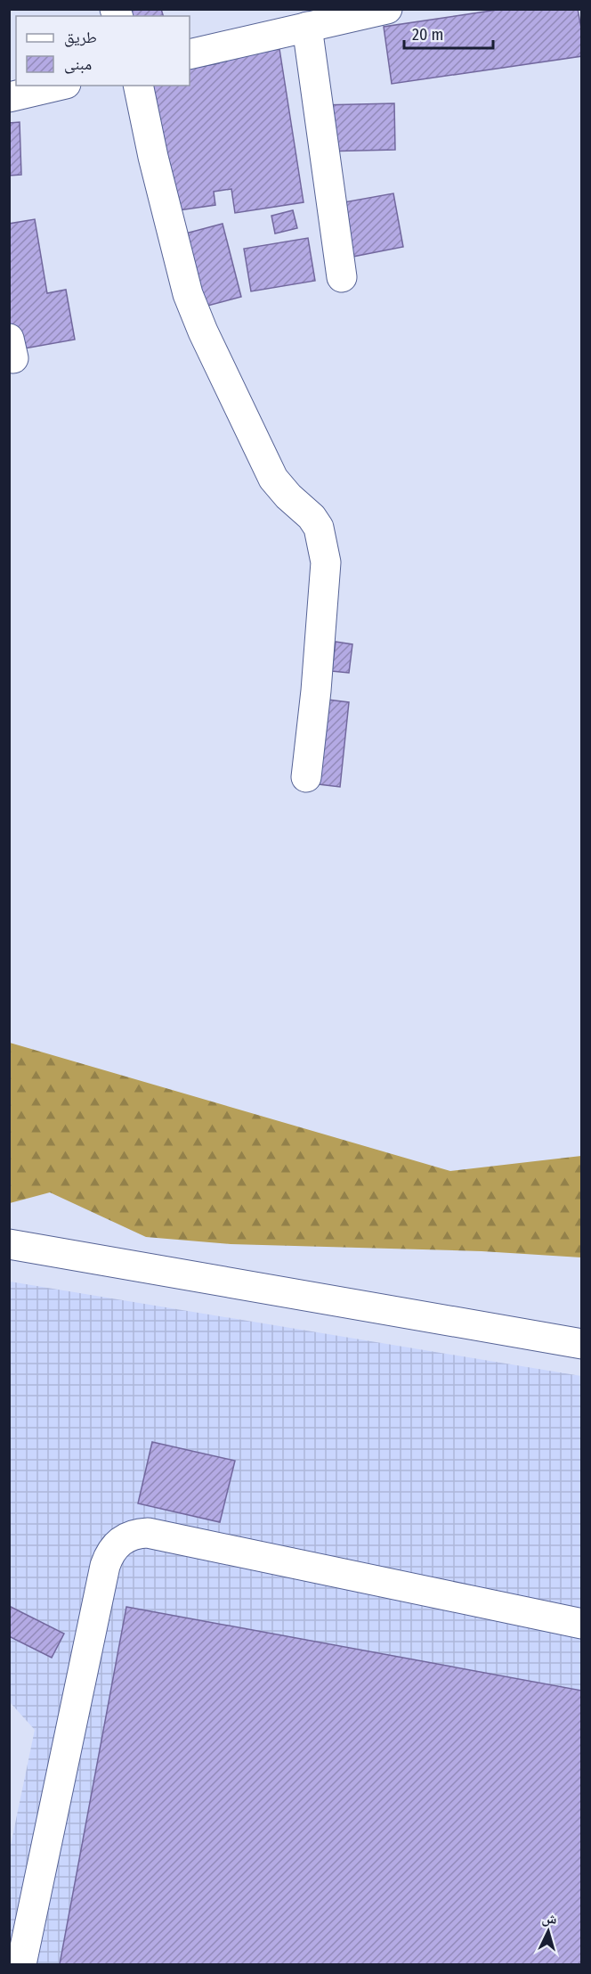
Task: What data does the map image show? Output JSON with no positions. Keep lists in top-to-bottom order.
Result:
{
  "legend": ["طريق", "مبنى"],
  "scale_bar": "20 m",
  "north": "top"
}
